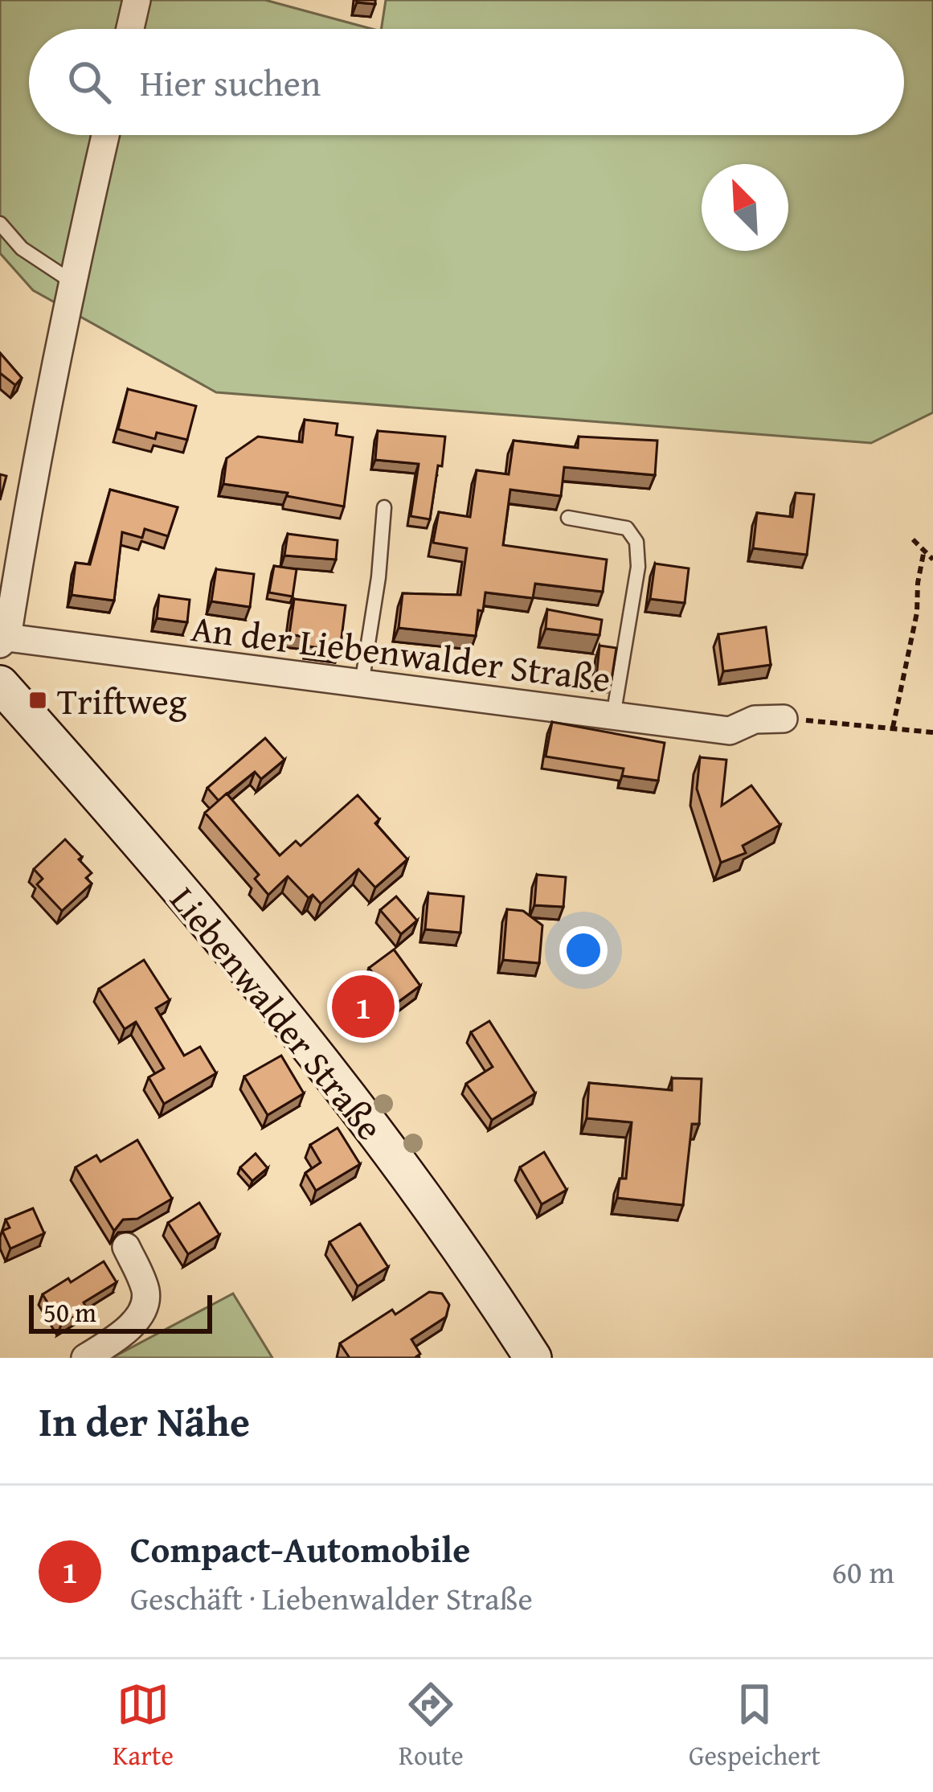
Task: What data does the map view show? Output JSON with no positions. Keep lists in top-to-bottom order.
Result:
{
  "streets": {
    "main road": ["Liebenwalder Straße"],
    "street": ["An der Liebenwalder Straße"]
  },
  "places": {
    "transit": ["Triftweg"]
  },
  "scale_bar": "50 m",
  "north": "top left",
  "page": {
    "search": "Hier suchen",
    "pins": "1",
    "scale": "50 m",
    "heading": "In der Nähe",
    "list": [
      {
        "mark": "1",
        "name": "Compact-Automobile",
        "note": "Geschäft · Liebenwalder Straße",
        "value": "60 m"
      }
    ],
    "nav": ["Karte", "Route", "Gespeichert"]
  }
}
